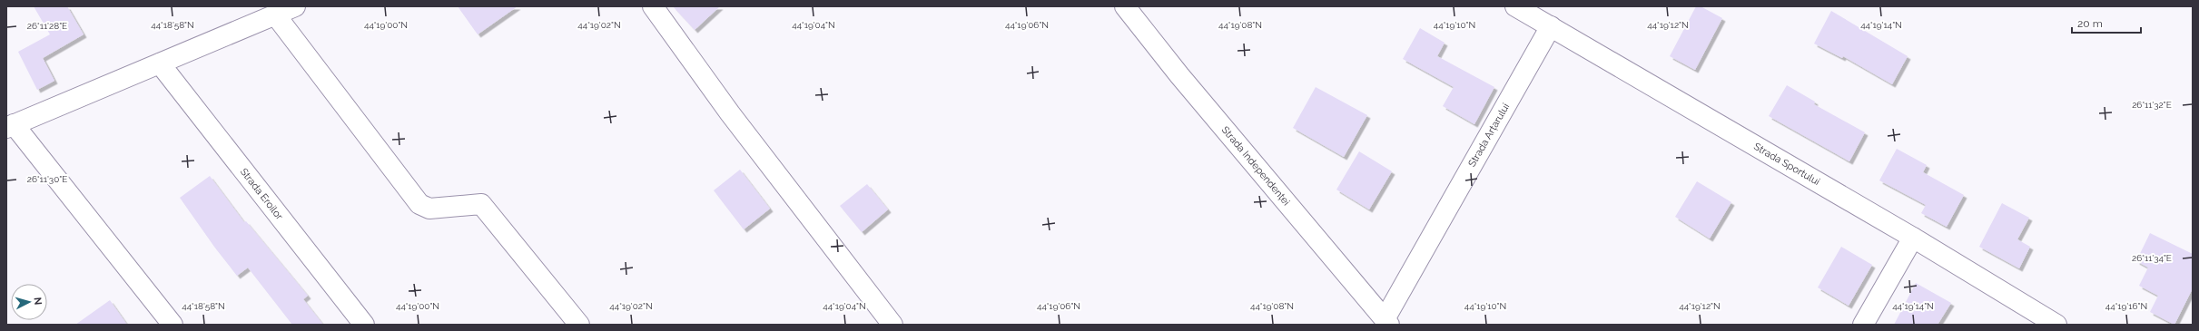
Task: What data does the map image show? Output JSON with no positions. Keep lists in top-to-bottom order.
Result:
{
  "streets": {
    "street": [
      "Strada Arțarului",
      "Strada Sportului",
      "Strada Independenței",
      "Strada Eroilor"
    ]
  },
  "crossings": [
    ["Strada Arțarului", "Strada Sportului"],
    ["Strada Arțarului", "Strada Independenței"]
  ],
  "scale_bar": "20 m",
  "north": "right",
  "coordinates": [
    "44°18'58\"N",
    "44°19'00\"N",
    "44°19'02\"N",
    "44°19'04\"N",
    "44°19'06\"N",
    "44°19'08\"N",
    "44°19'10\"N",
    "44°19'12\"N",
    "44°19'14\"N",
    "26°11'28\"E",
    "26°11'32\"E",
    "26°11'30\"E",
    "26°11'34\"E",
    "44°19'16\"N"
  ]
}
